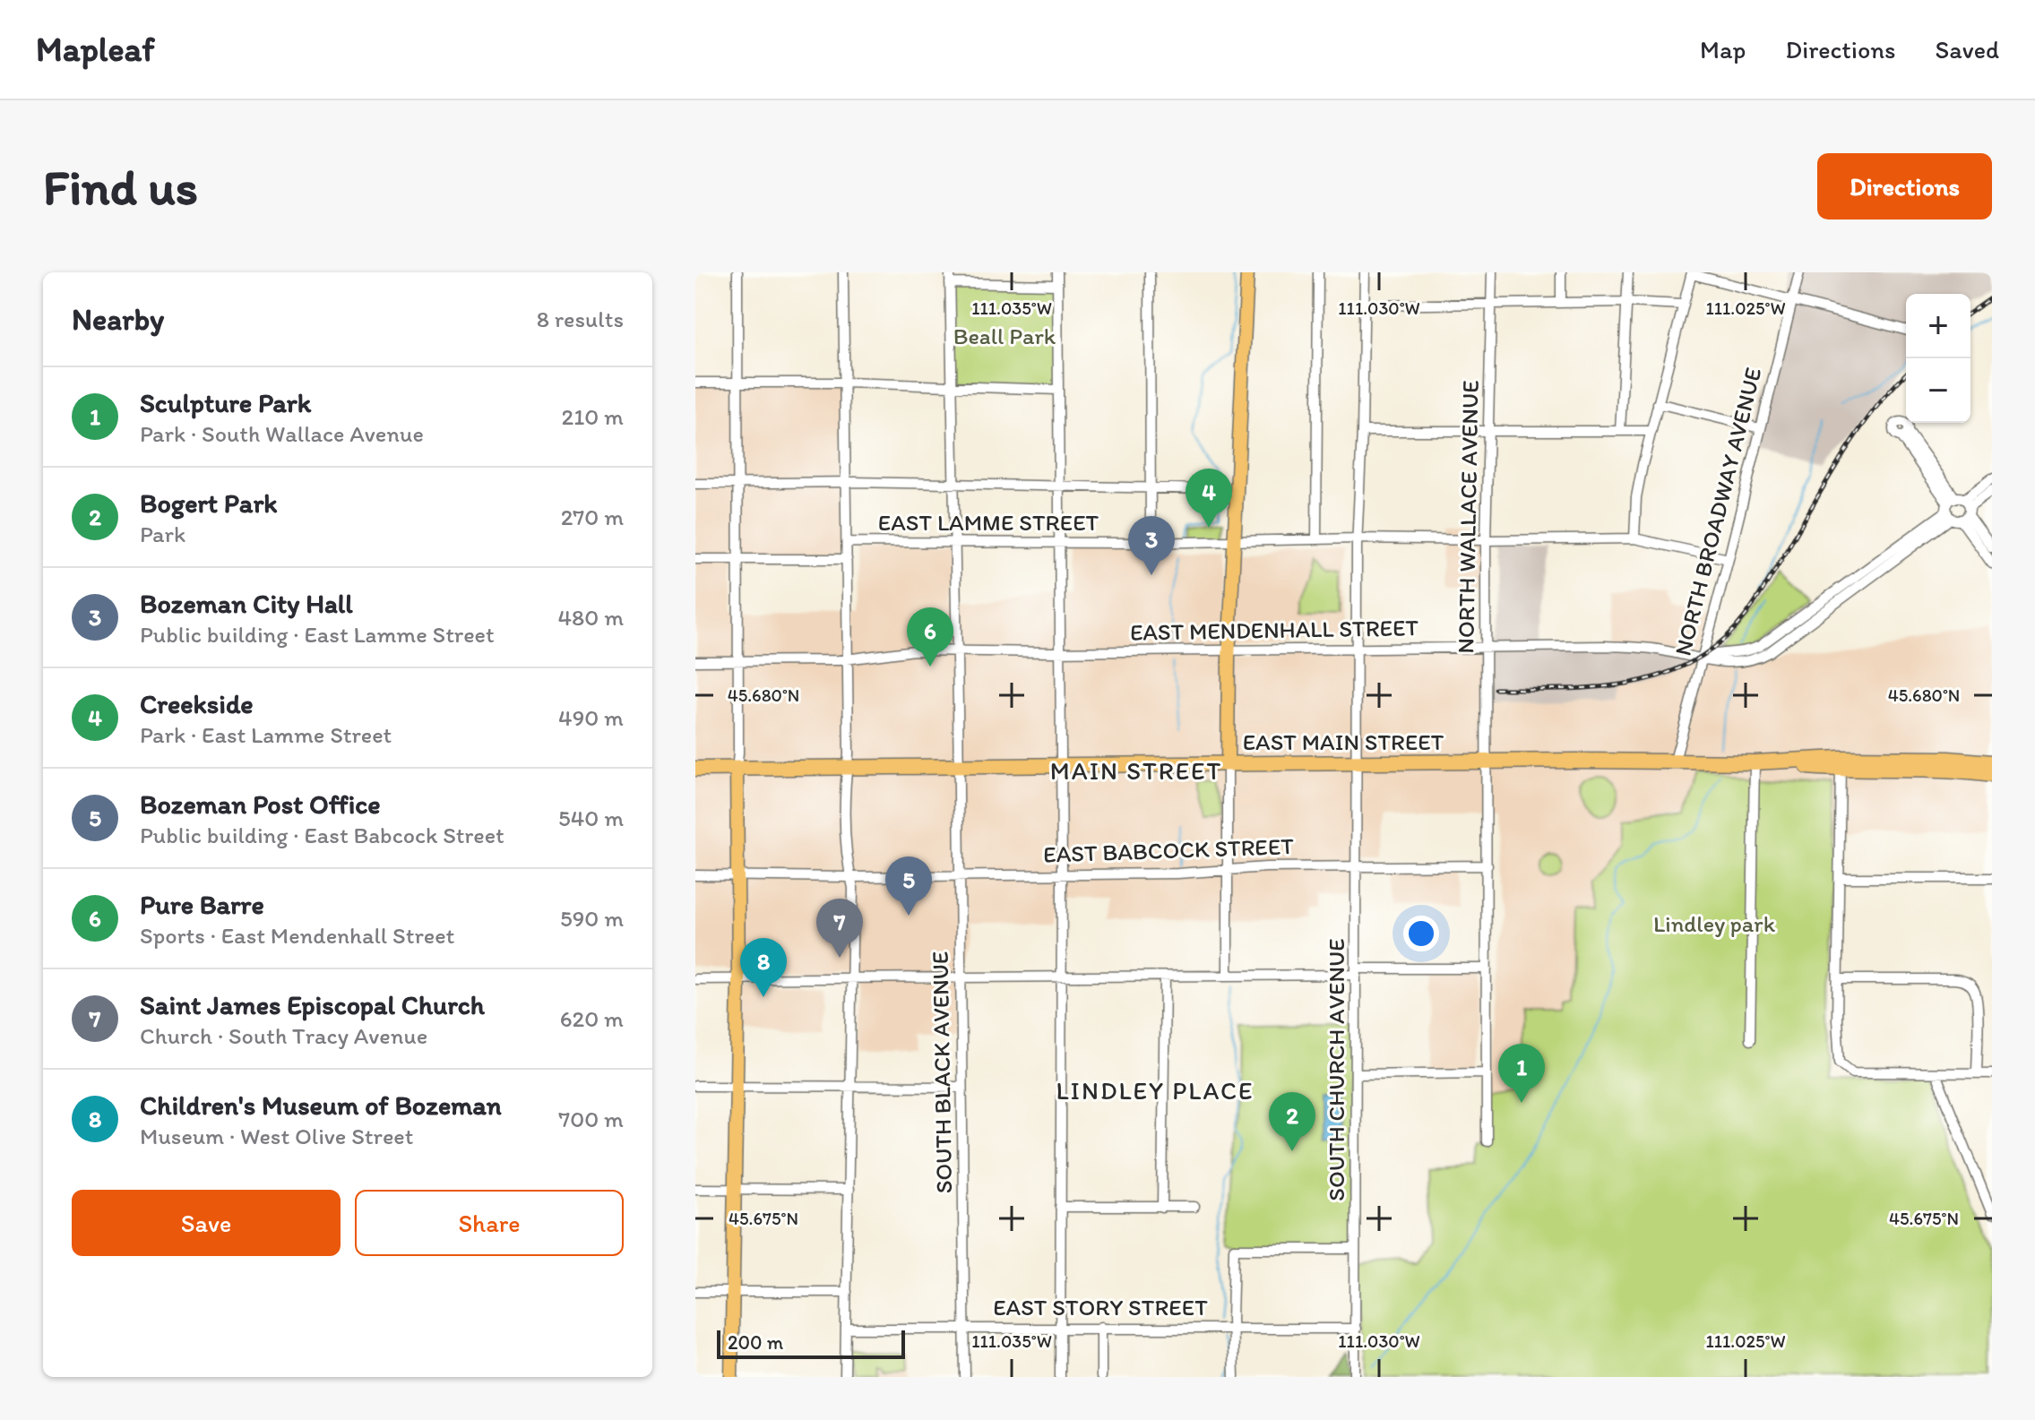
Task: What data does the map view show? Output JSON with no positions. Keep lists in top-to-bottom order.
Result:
{
  "streets": {
    "highway": ["EAST MAIN STREET"],
    "street": [
      "NORTH BROADWAY AVENUE",
      "NORTH WALLACE AVENUE",
      "EAST LAMME STREET",
      "EAST MENDENHALL STREET",
      "EAST BABCOCK STREET",
      "SOUTH CHURCH AVENUE",
      "SOUTH BLACK AVENUE",
      "EAST STORY STREET"
    ]
  },
  "crossings": [
    ["NORTH BROADWAY AVENUE", "EAST LAMME STREET"],
    ["NORTH BROADWAY AVENUE", "EAST MENDENHALL STREET"],
    ["NORTH BROADWAY AVENUE", "EAST MAIN STREET"],
    ["NORTH WALLACE AVENUE", "EAST LAMME STREET"],
    ["NORTH WALLACE AVENUE", "EAST MENDENHALL STREET"],
    ["NORTH WALLACE AVENUE", "EAST MAIN STREET"],
    ["NORTH WALLACE AVENUE", "EAST BABCOCK STREET"],
    ["EAST LAMME STREET", "SOUTH CHURCH AVENUE"],
    ["EAST LAMME STREET", "SOUTH BLACK AVENUE"],
    ["EAST MENDENHALL STREET", "SOUTH CHURCH AVENUE"],
    ["EAST MENDENHALL STREET", "SOUTH BLACK AVENUE"],
    ["EAST MAIN STREET", "SOUTH CHURCH AVENUE"],
    ["EAST MAIN STREET", "SOUTH BLACK AVENUE"],
    ["EAST BABCOCK STREET", "SOUTH CHURCH AVENUE"],
    ["EAST BABCOCK STREET", "SOUTH BLACK AVENUE"],
    ["SOUTH CHURCH AVENUE", "EAST STORY STREET"],
    ["SOUTH BLACK AVENUE", "EAST STORY STREET"]
  ],
  "districts": ["MAIN STREET", "LINDLEY PLACE"],
  "parks": ["Beall Park", "Lindley park"],
  "scale_bar": "200 m",
  "page": {
    "header": "Mapleaf",
    "nav": ["Map", "Directions", "Saved"],
    "buttons": [
      "Directions",
      ["Save", "Share"]
    ],
    "title": "Find us",
    "heading": ["Nearby", "8 results"],
    "map_buttons": ["+", "−"],
    "list": [
      {
        "mark": "1",
        "name": "Sculpture Park",
        "note": "Park · South Wallace Avenue",
        "value": "210 m"
      },
      {
        "mark": "2",
        "name": "Bogert Park",
        "note": "Park",
        "value": "270 m"
      },
      {
        "mark": "3",
        "name": "Bozeman City Hall",
        "note": "Public building · East Lamme Street",
        "value": "480 m"
      },
      {
        "mark": "4",
        "name": "Creekside",
        "note": "Park · East Lamme Street",
        "value": "490 m"
      },
      {
        "mark": "5",
        "name": "Bozeman Post Office",
        "note": "Public building · East Babcock Street",
        "value": "540 m"
      },
      {
        "mark": "6",
        "name": "Pure Barre",
        "note": "Sports · East Mendenhall Street",
        "value": "590 m"
      },
      {
        "mark": "7",
        "name": "Saint James Episcopal Church",
        "note": "Church · South Tracy Avenue",
        "value": "620 m"
      },
      {
        "mark": "8",
        "name": "Children's Museum of Bozeman",
        "note": "Museum · West Olive Street",
        "value": "700 m"
      }
    ],
    "pins": [
      "4",
      "3",
      "6",
      "5",
      "7",
      "8",
      "1",
      "2"
    ],
    "scale": "200 m"
  },
  "coordinates": [
    "111.035°W",
    "111.030°W",
    "111.025°W",
    "45.680°N",
    "45.675°N"
  ]
}
